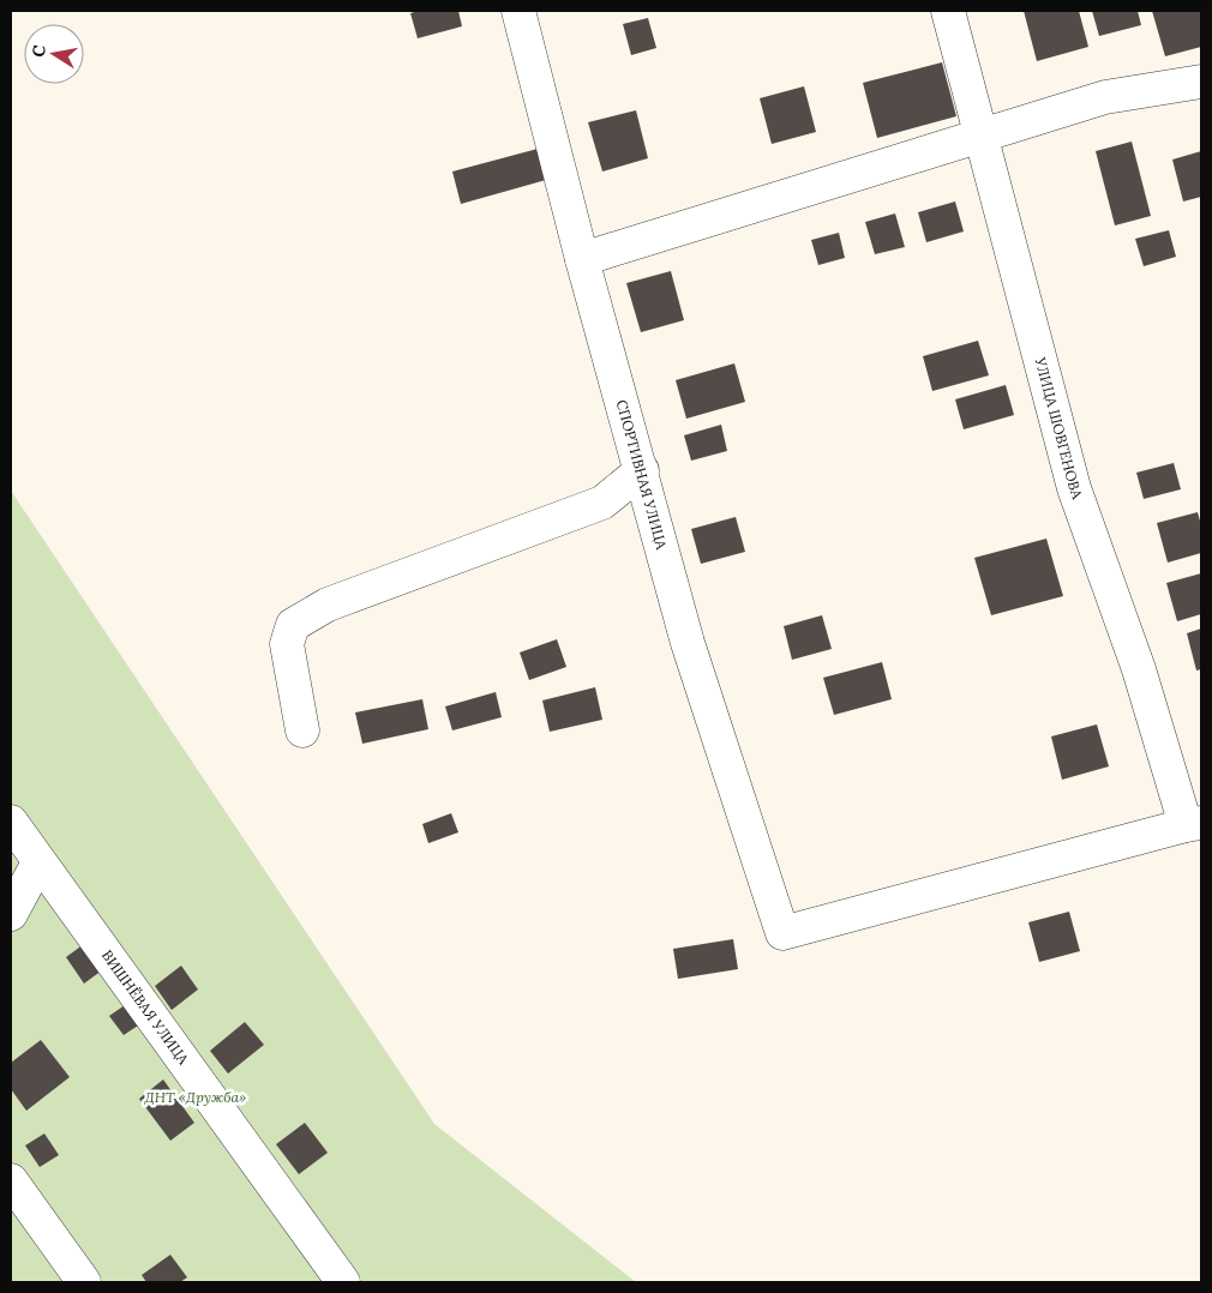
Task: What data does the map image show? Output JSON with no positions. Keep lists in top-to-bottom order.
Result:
{
  "streets": {
    "street": ["УЛИЦА ШОВГЕНОВА", "СПОРТИВНАЯ УЛИЦА", "ВИШНЁВАЯ УЛИЦА"]
  },
  "crossings": [
    ["УЛИЦА ШОВГЕНОВА", "СПОРТИВНАЯ УЛИЦА"]
  ],
  "parks": ["ДНТ «Дружба»"],
  "north": "left"
}
